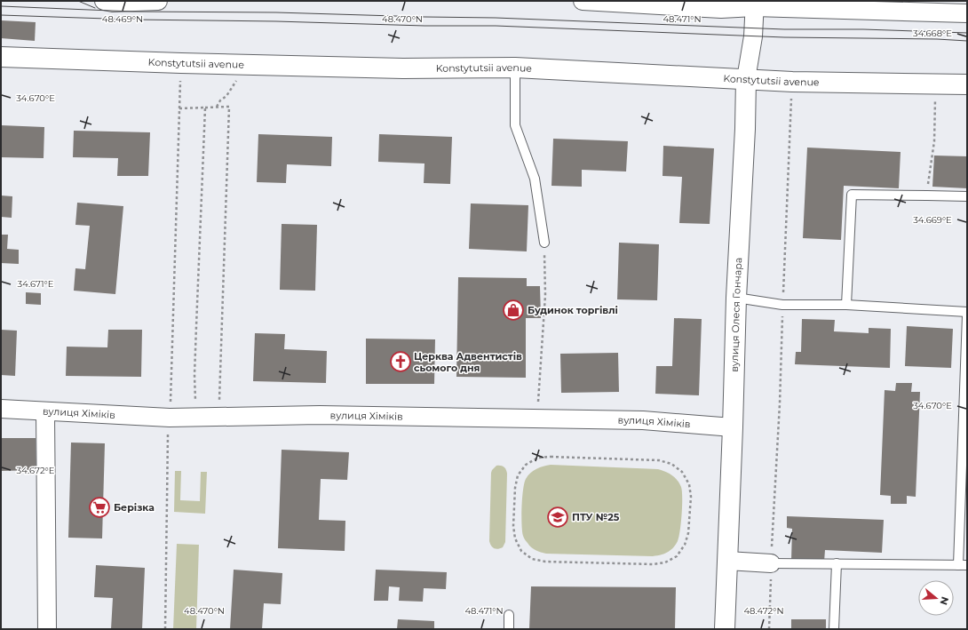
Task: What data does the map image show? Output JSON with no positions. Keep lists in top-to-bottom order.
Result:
{
  "streets": {
    "street": ["Konstytutsii avenue", "вулиця Олеся Гончара", "вулиця Хіміків"]
  },
  "crossings": [
    ["Konstytutsii avenue", "вулиця Олеся Гончара"],
    ["вулиця Олеся Гончара", "вулиця Хіміків"]
  ],
  "places": {
    "shop": ["Будинок торгівлі"],
    "church": ["Церква Адвентистів сьомого дня"],
    "supermarket": ["Берізка"],
    "school or university": ["ПТУ №25"]
  },
  "north": "right",
  "coordinates": [
    "48.469°N",
    "48.470°N",
    "48.471°N",
    "34.668°E",
    "34.670°E",
    "34.669°E",
    "34.671°E",
    "34.672°E",
    "48.472°N"
  ]
}
